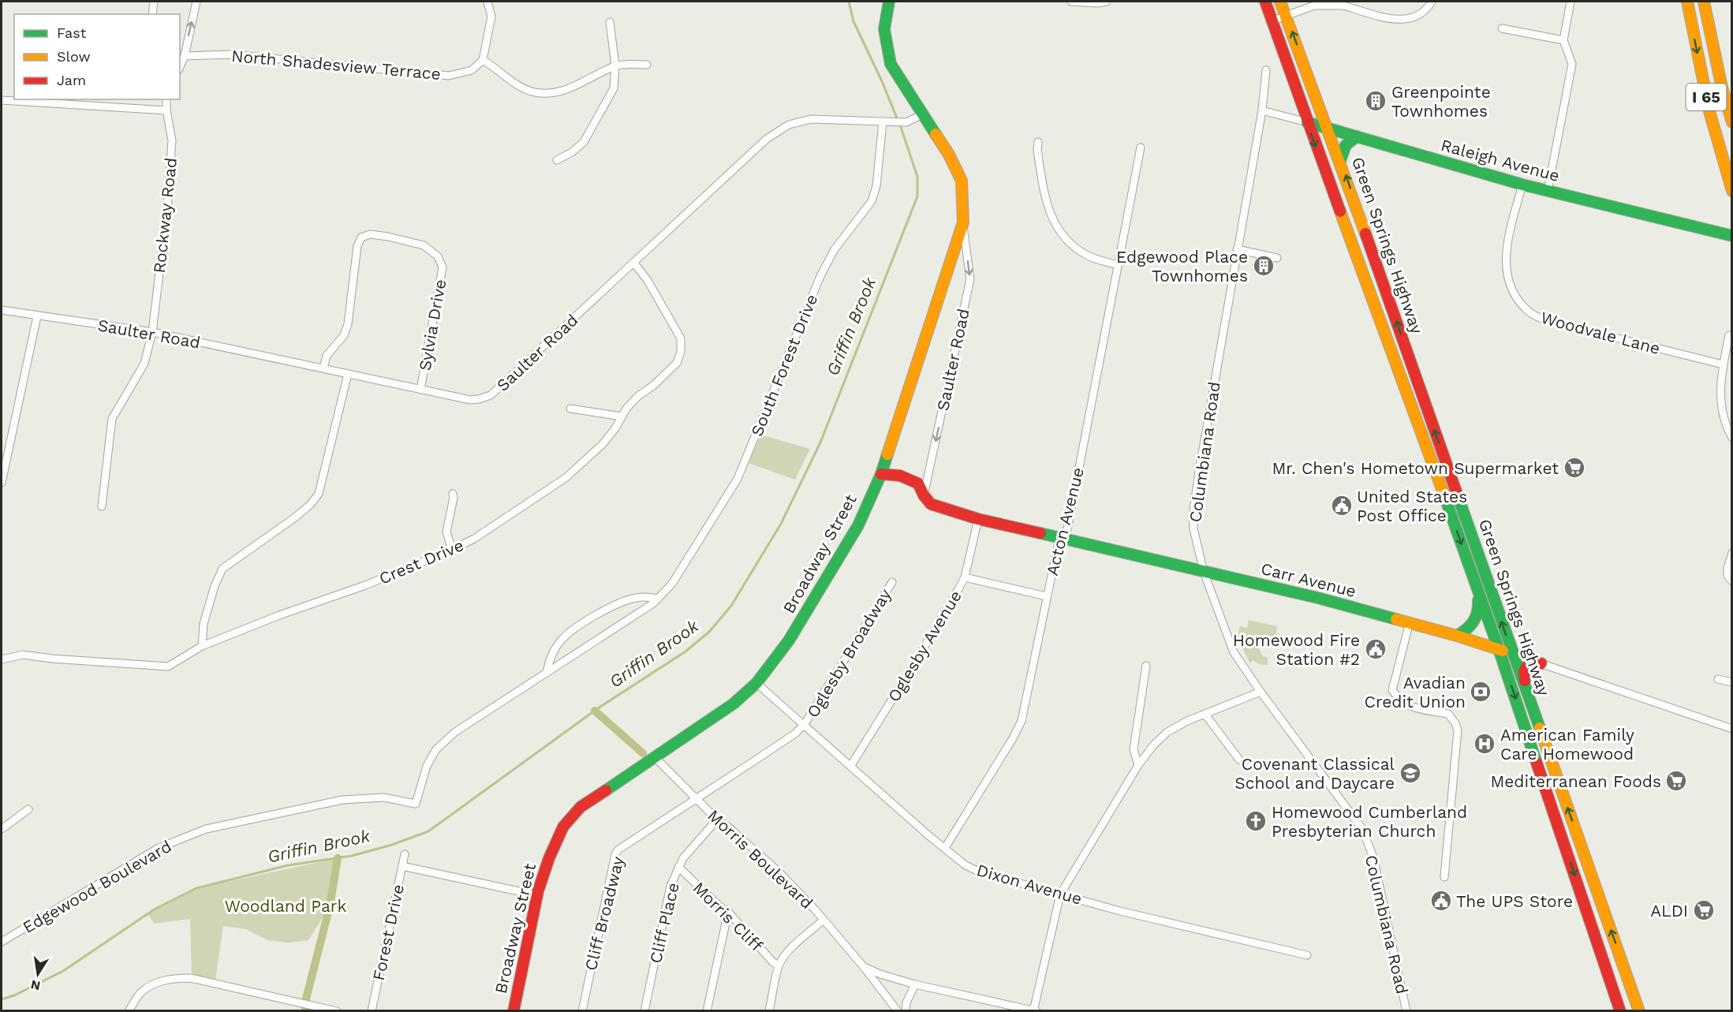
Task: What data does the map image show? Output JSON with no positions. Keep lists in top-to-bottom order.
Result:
{
  "streets": {
    "main road": [
      "I 65",
      "Raleigh Avenue",
      "Green Springs Highway",
      "Broadway Street",
      "Carr Avenue"
    ],
    "street": [
      "North Shadesview Terrace",
      "Rockway Road",
      "Sylvia Drive",
      "Woodvale Lane",
      "Saulter Road",
      "South Forest Drive",
      "Columbiana Road",
      "Acton Avenue",
      "Crest Drive",
      "Oglesby Avenue",
      "Oglesby Broadway",
      "Morris Boulevard",
      "Dixon Avenue",
      "Edgewood Boulevard",
      "Cliff Broadway",
      "Morris Cliff",
      "Cliff Place",
      "Forest Drive"
    ]
  },
  "crossings": [
    ["Raleigh Avenue", "Green Springs Highway"],
    ["Raleigh Avenue", "Woodvale Lane"],
    ["Raleigh Avenue", "Columbiana Road"],
    ["Rockway Road", "Saulter Road"],
    ["Green Springs Highway", "Carr Avenue"],
    ["Sylvia Drive", "Saulter Road"],
    ["Saulter Road", "South Forest Drive"],
    ["Saulter Road", "Broadway Street"],
    ["Saulter Road", "Crest Drive"],
    ["Saulter Road", "Carr Avenue"],
    ["South Forest Drive", "Edgewood Boulevard"],
    ["Columbiana Road", "Carr Avenue"],
    ["Acton Avenue", "Carr Avenue"],
    ["Acton Avenue", "Dixon Avenue"],
    ["Broadway Street", "Carr Avenue"],
    ["Broadway Street", "Morris Boulevard"],
    ["Broadway Street", "Dixon Avenue"],
    ["Carr Avenue", "Oglesby Avenue"],
    ["Oglesby Avenue", "Dixon Avenue"],
    ["Oglesby Broadway", "Morris Boulevard"],
    ["Oglesby Broadway", "Dixon Avenue"],
    ["Oglesby Broadway", "Cliff Broadway"],
    ["Morris Boulevard", "Cliff Broadway"],
    ["Morris Boulevard", "Cliff Place"],
    ["Morris Cliff", "Cliff Place"]
  ],
  "water": ["Griffin Brook"],
  "parks": ["Woodland Park"],
  "places": {
    "building": ["Greenpointe Townhomes", "Edgewood Place Townhomes"],
    "supermarket": ["Mr. Chen's Hometown Supermarket", "Mediterranean Foods", "ALDI"],
    "public building": ["United States Post Office", "Homewood Fire Station #2", "The UPS Store"],
    "bank": ["Avadian Credit Union"],
    "hospital": ["American Family Care Homewood"],
    "school or university": ["Covenant Classical School and Daycare"],
    "church": ["Homewood Cumberland Presbyterian Church"]
  },
  "legend": ["Fast", "Slow", "Jam"],
  "north": "bottom"
}
